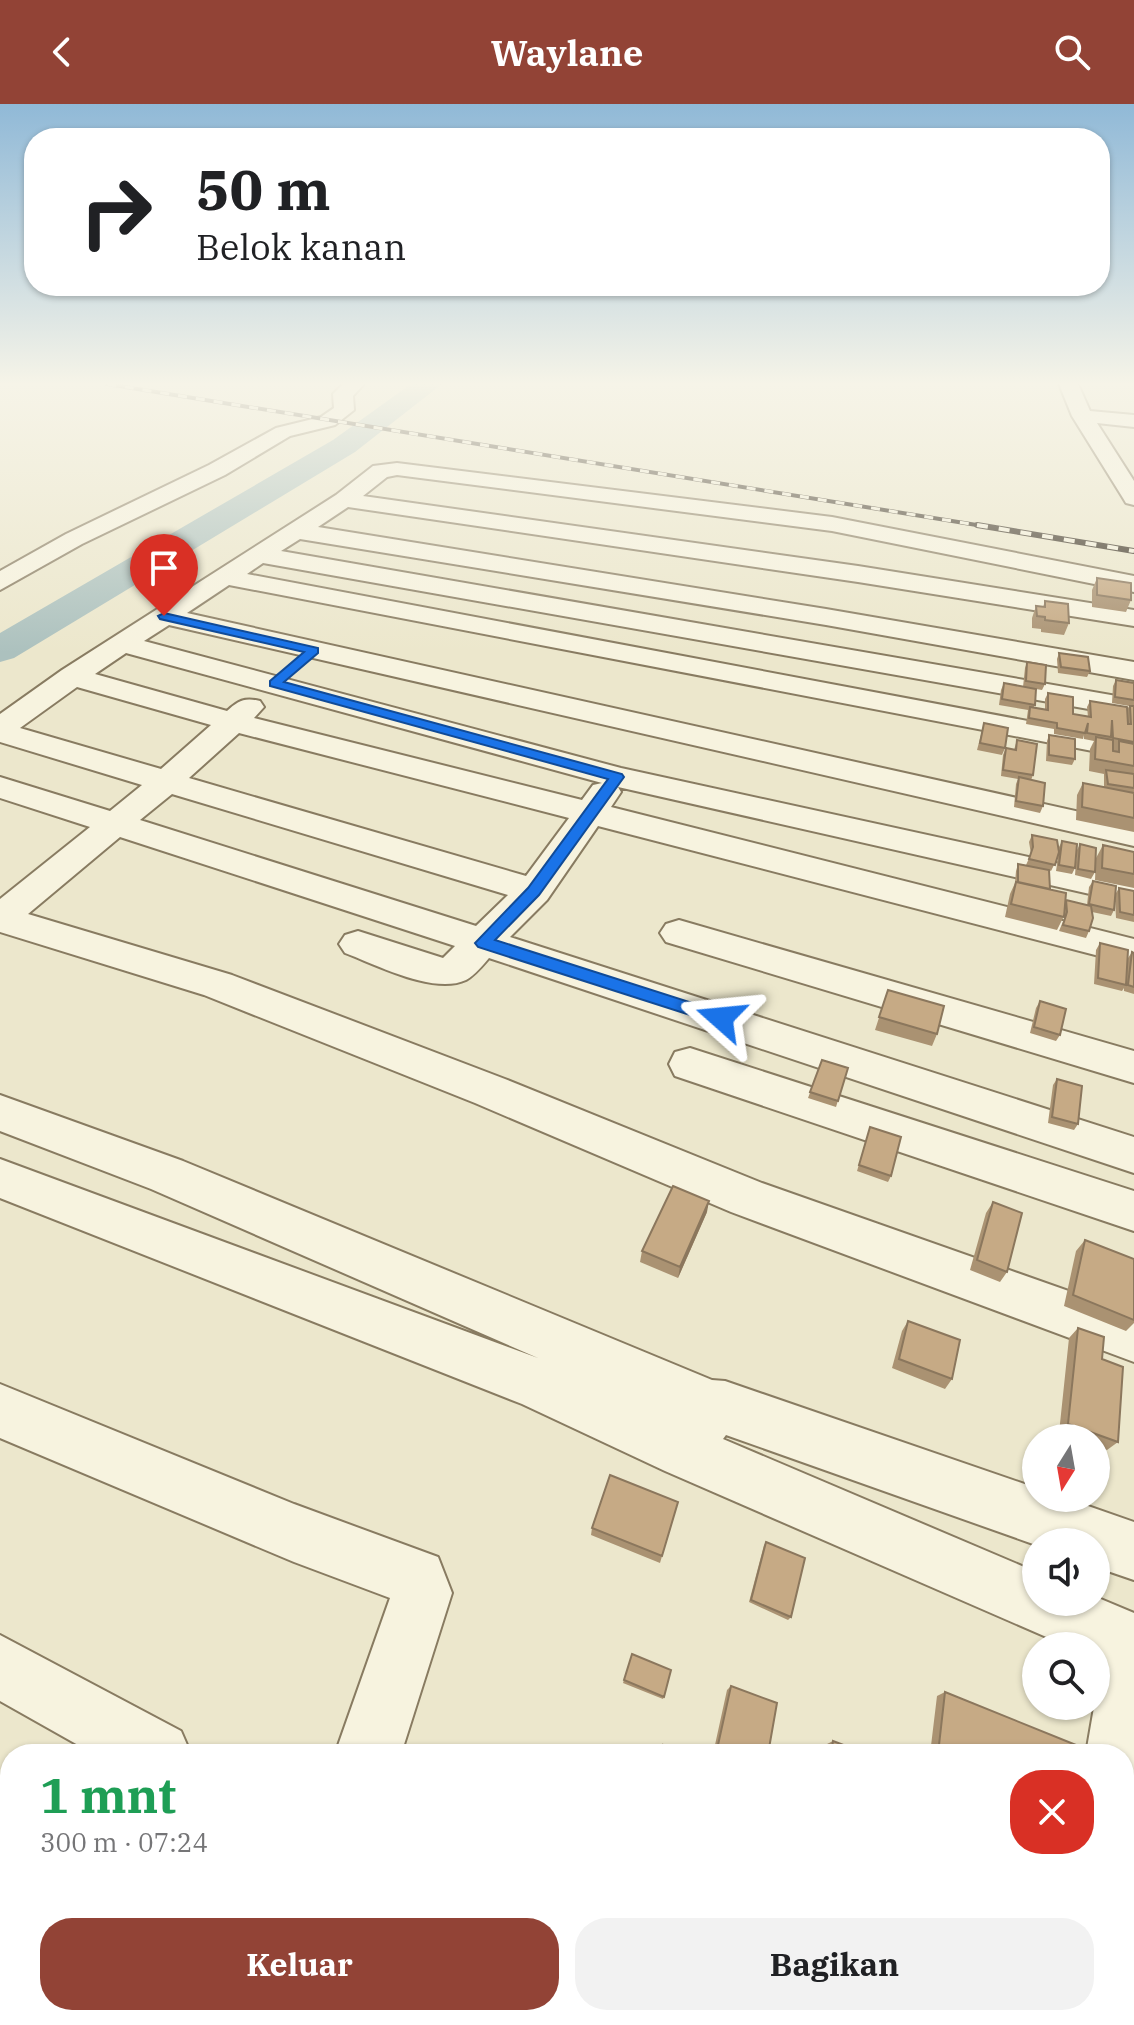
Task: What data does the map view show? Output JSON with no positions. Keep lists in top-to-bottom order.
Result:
{
  "north": "bottom",
  "page": {
    "header": "Waylane",
    "turn": ["50 m", "Belok kanan"],
    "heading": ["1 mnt", "300 m · 07:24"],
    "buttons": ["Keluar", "Bagikan"]
  }
}
